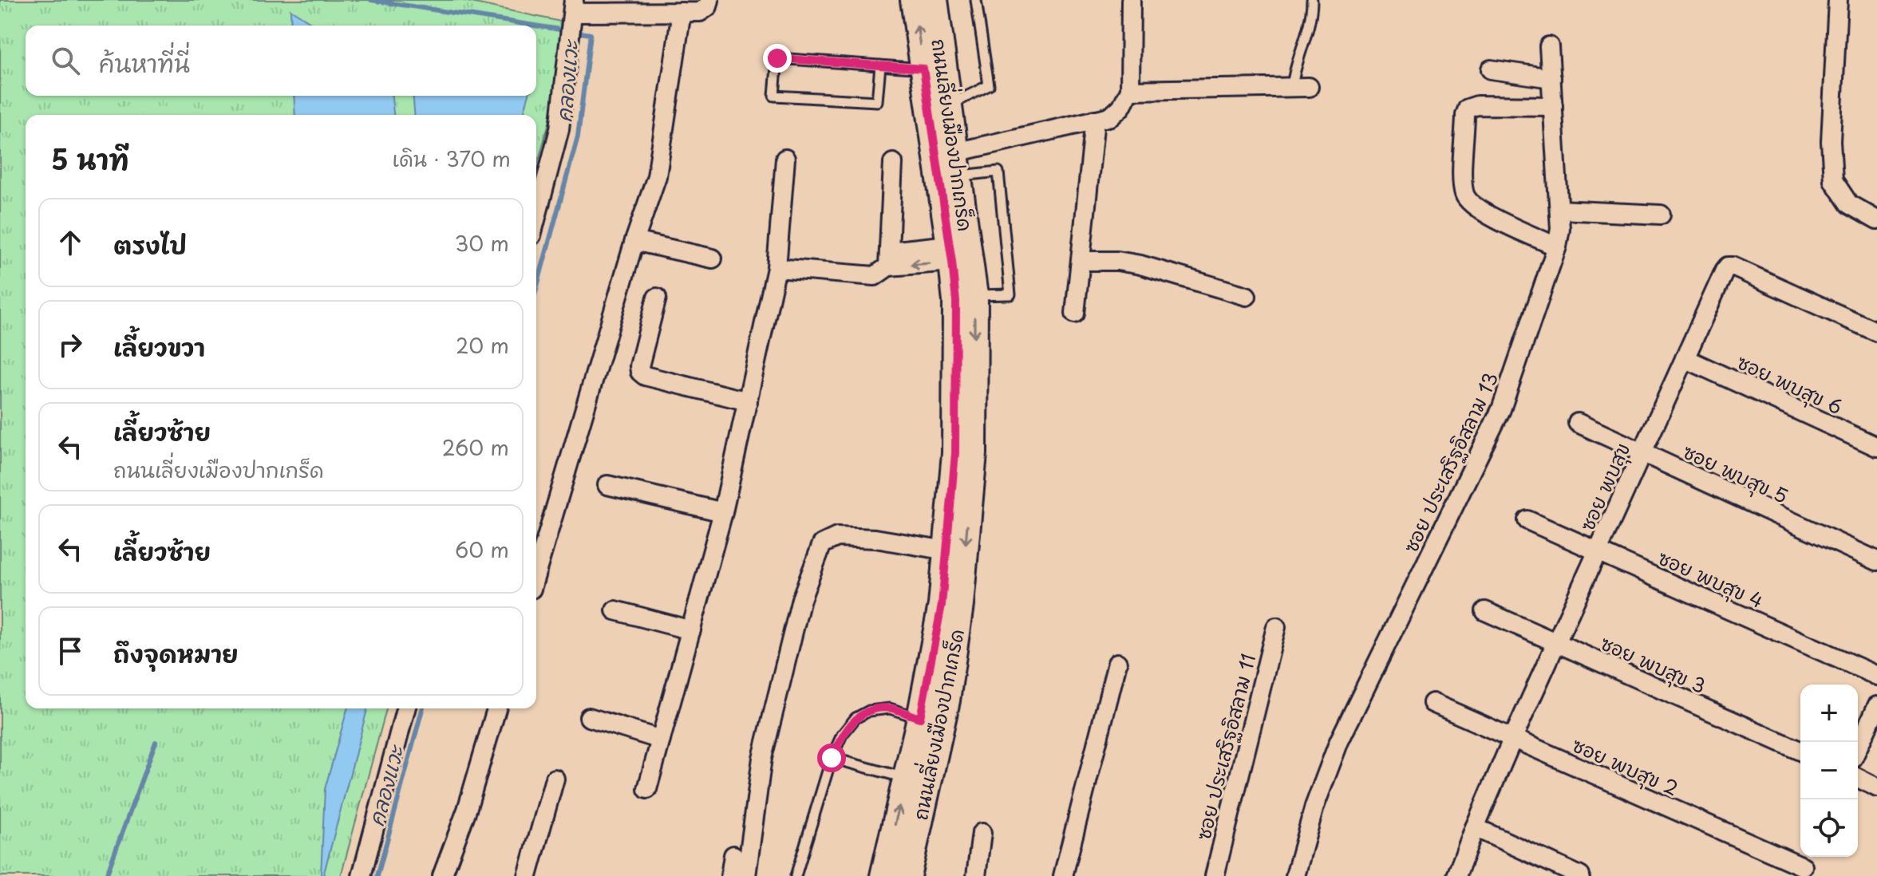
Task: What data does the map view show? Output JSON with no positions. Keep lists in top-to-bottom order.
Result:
{
  "streets": {
    "main road": ["ถนนเลี่ยงเมืองปากเกร็ด"],
    "street": [
      "ซอย พบสุข 6",
      "ซอย ประเสริฐอิสลาม 13",
      "ซอย พบสุข 5",
      "ซอย พบสุข",
      "ซอย พบสุข 4",
      "ซอย พบสุข 3",
      "ซอย ประเสริฐอิสลาม 11",
      "ซอย พบสุข 2"
    ]
  },
  "crossings": [
    ["ซอย พบสุข 6", "ซอย พบสุข"],
    ["ซอย พบสุข 5", "ซอย พบสุข"],
    ["ซอย พบสุข", "ซอย พบสุข 4"],
    ["ซอย พบสุข", "ซอย พบสุข 3"],
    ["ซอย พบสุข", "ซอย พบสุข 2"]
  ],
  "water": ["คลองแวะ"],
  "page": {
    "search": "ค้นหาที่นี่",
    "heading": ["5 นาที", "เดิน · 370 m"],
    "list": [
      ["ตรงไป", "30 m"],
      ["เลี้ยวขวา", "20 m"],
      ["เลี้ยวซ้าย", "ถนนเลี่ยงเมืองปากเกร็ด", "260 m"],
      ["เลี้ยวซ้าย", "60 m"],
      "ถึงจุดหมาย"
    ],
    "map_buttons": ["+", "−"]
  }
}
